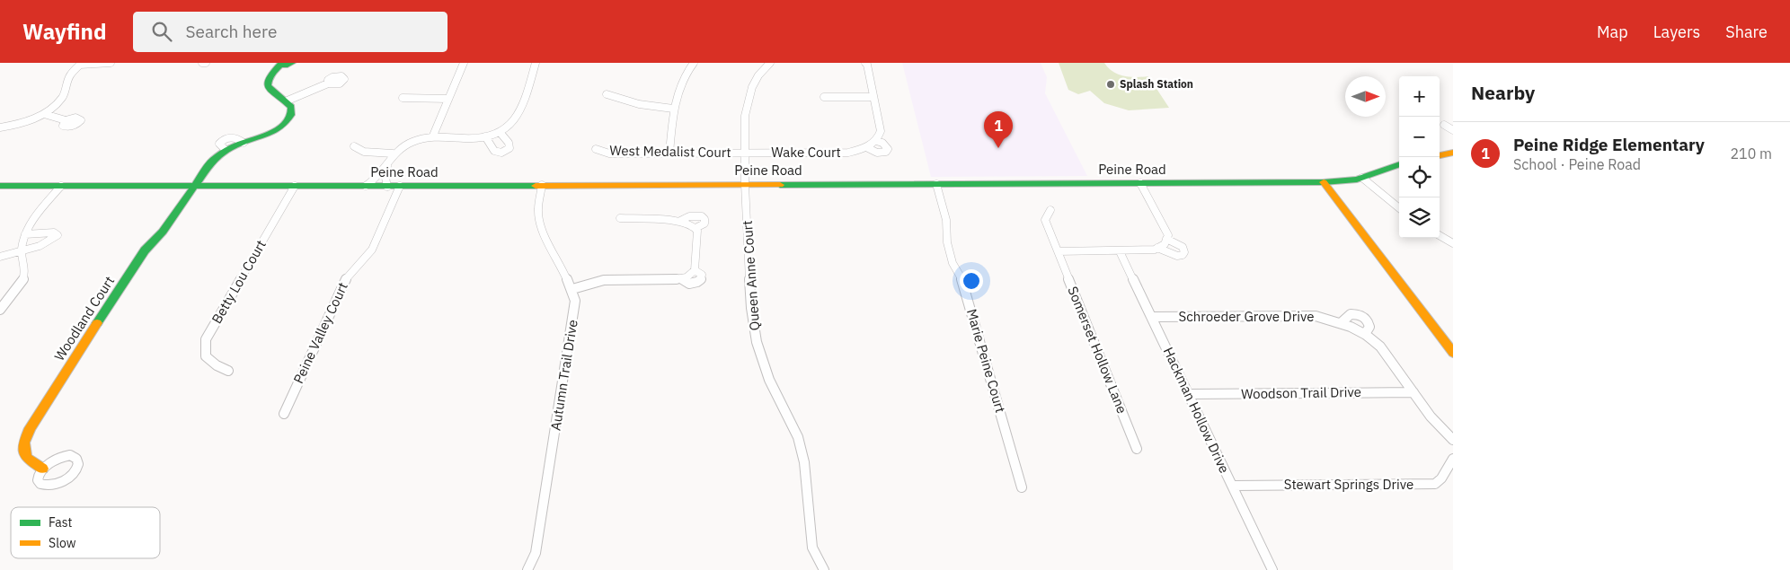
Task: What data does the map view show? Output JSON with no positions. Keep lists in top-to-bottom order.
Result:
{
  "streets": {
    "street": [
      "West Medalist Court",
      "Wake Court",
      "Peine Road",
      "Queen Anne Court",
      "Betty Lou Court",
      "Schroeder Grove Drive",
      "Woodland Court",
      "Peine Valley Court",
      "Somerset Hollow Lane",
      "Marie Peine Court",
      "Autumn Trail Drive",
      "Woodson Trail Drive",
      "Hackman Hollow Drive",
      "Stewart Springs Drive"
    ]
  },
  "crossings": [
    ["West Medalist Court", "Wake Court"],
    ["West Medalist Court", "Queen Anne Court"],
    ["Wake Court", "Queen Anne Court"],
    ["Peine Road", "Queen Anne Court"],
    ["Peine Road", "Betty Lou Court"],
    ["Peine Road", "Woodland Court"],
    ["Peine Road", "Peine Valley Court"],
    ["Peine Road", "Marie Peine Court"],
    ["Peine Road", "Autumn Trail Drive"],
    ["Schroeder Grove Drive", "Woodson Trail Drive"],
    ["Schroeder Grove Drive", "Hackman Hollow Drive"],
    ["Woodson Trail Drive", "Hackman Hollow Drive"],
    ["Hackman Hollow Drive", "Stewart Springs Drive"]
  ],
  "places": ["Splash Station"],
  "legend": ["Fast", "Slow"],
  "north": "right",
  "page": {
    "header": "Wayfind",
    "search": "Search here",
    "nav": ["Map", "Layers", "Share"],
    "heading": "Nearby",
    "map_buttons": ["+", "−"],
    "pins": "1",
    "list": [
      {
        "mark": "1",
        "name": "Peine Ridge Elementary",
        "note": "School · Peine Road",
        "value": "210 m"
      }
    ]
  }
}
